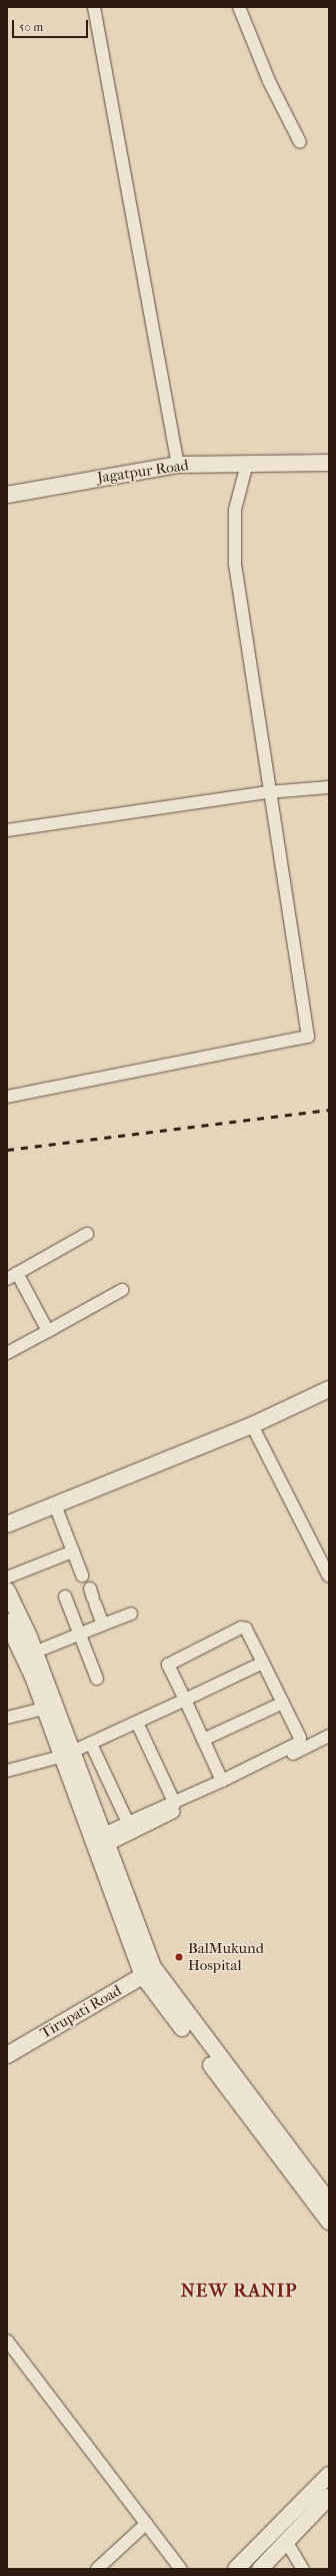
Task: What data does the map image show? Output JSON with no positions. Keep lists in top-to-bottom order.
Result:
{
  "streets": {
    "street": ["Jagatpur Road", "Tirupati Road"]
  },
  "districts": ["NEW RANIP"],
  "places": ["BalMukund Hospital"],
  "scale_bar": "50 m"
}
